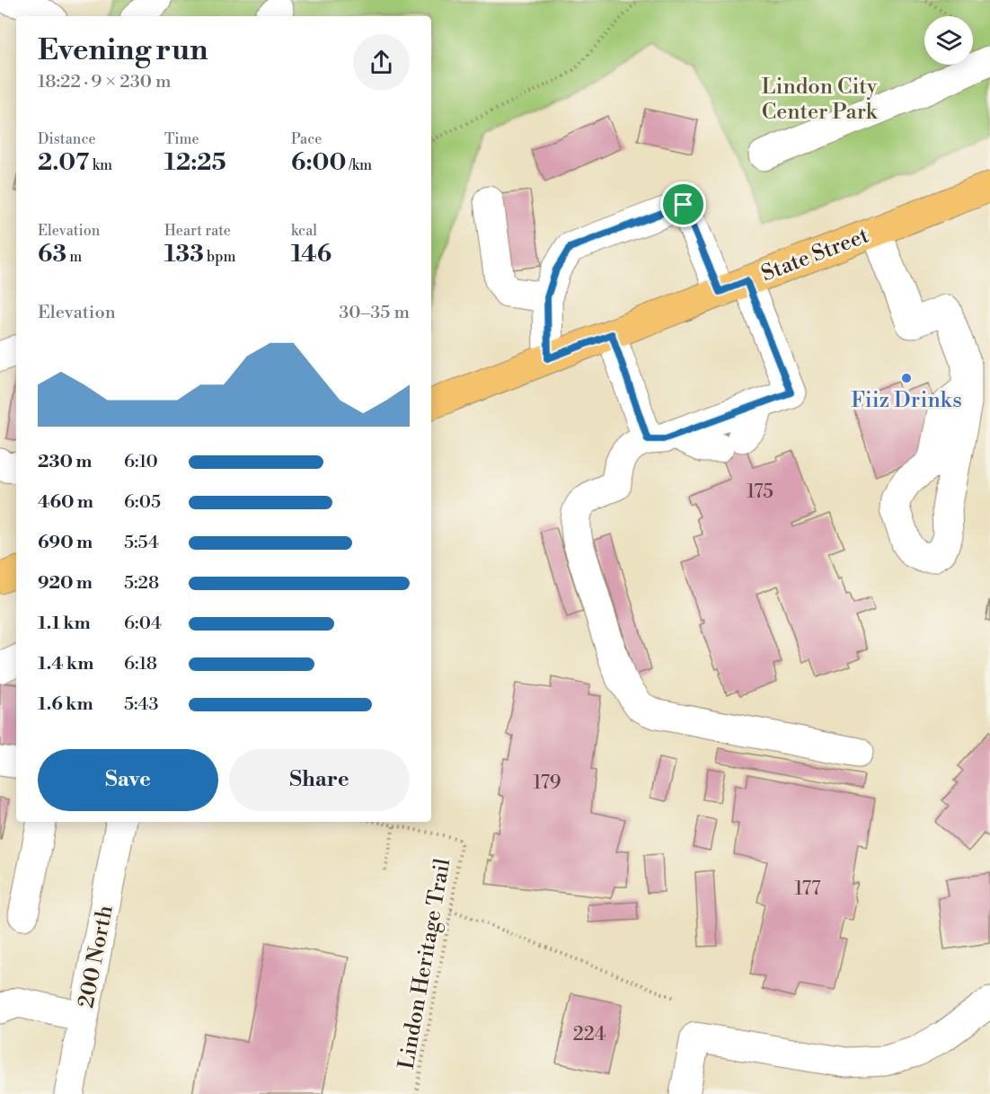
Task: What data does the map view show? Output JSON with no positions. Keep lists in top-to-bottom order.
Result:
{
  "streets": {
    "main road": ["State Street"],
    "street": ["200 North"],
    "path": ["Lindon Heritage Trail"]
  },
  "parks": ["Lindon City Center Park"],
  "places": ["Fiiz Drinks"],
  "house_numbers": [
    "175",
    "179",
    "177",
    "224"
  ],
  "page": {
    "heading": ["Evening run", "18:22 · 9 × 230 m"],
    "stats": [
      ["Distance", "2.07 km"],
      ["Time", "12:25"],
      ["Pace", "6:00 /km"],
      ["Elevation", "63 m"],
      ["Heart rate", "133 bpm"],
      ["kcal", "146"]
    ],
    "chart": ["Elevation", "30–35 m"],
    "list": [
      {
        "name": "230 m",
        "note": "6:10"
      },
      {
        "name": "460 m",
        "note": "6:05"
      },
      {
        "name": "690 m",
        "note": "5:54"
      },
      {
        "name": "920 m",
        "note": "5:28"
      },
      {
        "name": "1.1 km",
        "note": "6:04"
      },
      {
        "name": "1.4 km",
        "note": "6:18"
      },
      {
        "name": "1.6 km",
        "note": "5:43"
      }
    ],
    "buttons": ["Save", "Share"]
  }
}
